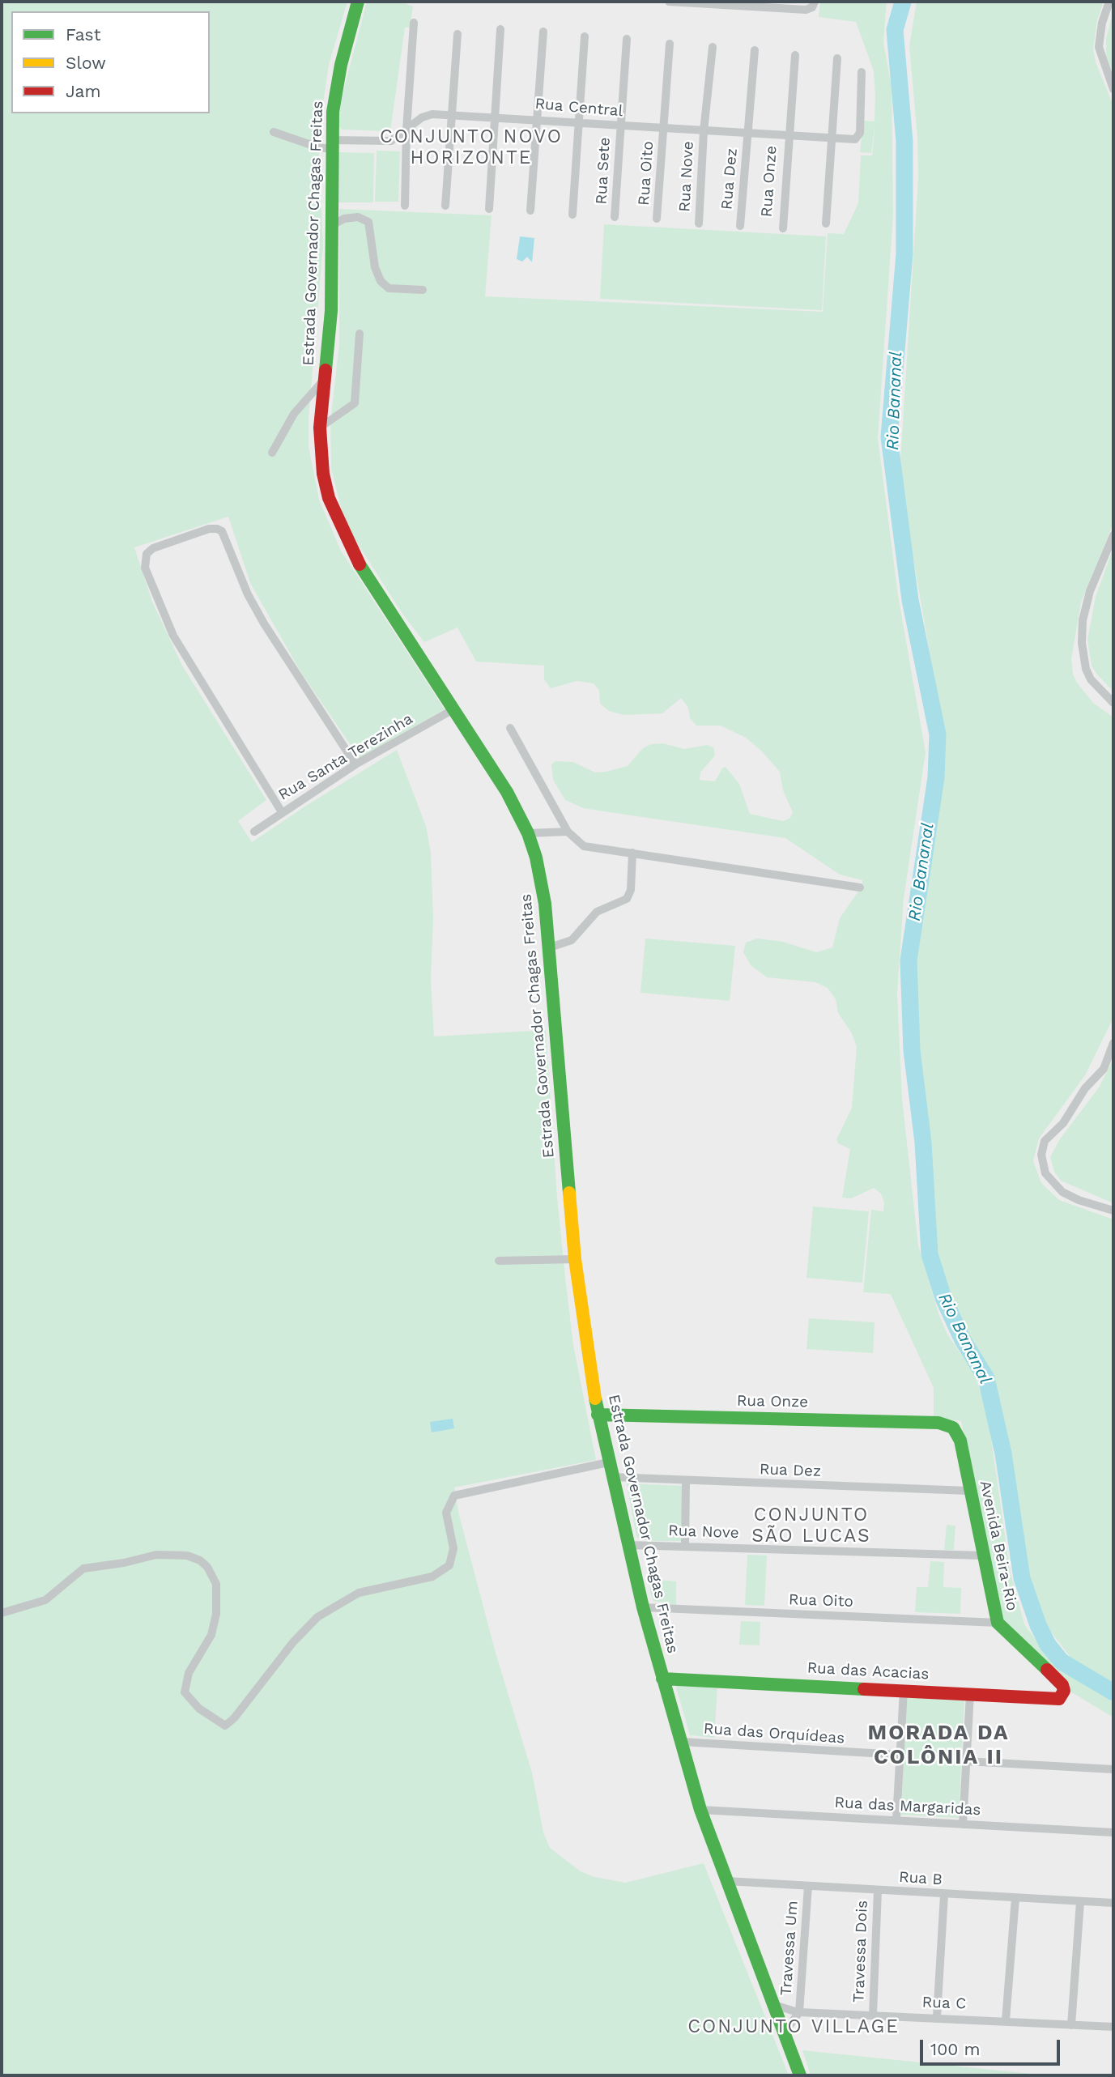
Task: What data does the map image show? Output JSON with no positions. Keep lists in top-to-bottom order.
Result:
{
  "streets": {
    "main road": [
      "Rua Onze",
      "Estrada Governador Chagas Freitas",
      "Avenida Beira-Rio",
      "Rua das Acacias"
    ],
    "street": [
      "Rua Central",
      "Rua Sete",
      "Rua Oito",
      "Rua Nove",
      "Rua Dez",
      "Rua Santa Terezinha",
      "Rua das Orquídeas",
      "Rua das Margaridas",
      "Rua B",
      "Travessa Um",
      "Travessa Dois",
      "Rua C"
    ]
  },
  "crossings": [
    ["Rua Central", "Rua Sete"],
    ["Rua Central", "Rua Oito"],
    ["Rua Central", "Rua Nove"],
    ["Rua Central", "Rua Dez"],
    ["Rua Central", "Rua Onze"],
    ["Rua Central", "Estrada Governador Chagas Freitas"],
    ["Rua Oito", "Estrada Governador Chagas Freitas"],
    ["Rua Oito", "Avenida Beira-Rio"],
    ["Rua Nove", "Estrada Governador Chagas Freitas"],
    ["Rua Nove", "Avenida Beira-Rio"],
    ["Rua Dez", "Estrada Governador Chagas Freitas"],
    ["Rua Dez", "Avenida Beira-Rio"],
    ["Rua Onze", "Estrada Governador Chagas Freitas"],
    ["Rua Onze", "Avenida Beira-Rio"],
    ["Estrada Governador Chagas Freitas", "Rua Santa Terezinha"],
    ["Estrada Governador Chagas Freitas", "Rua das Acacias"],
    ["Estrada Governador Chagas Freitas", "Rua das Orquídeas"],
    ["Estrada Governador Chagas Freitas", "Rua das Margaridas"],
    ["Estrada Governador Chagas Freitas", "Rua B"],
    ["Estrada Governador Chagas Freitas", "Rua C"],
    ["Avenida Beira-Rio", "Rua das Acacias"],
    ["Rua B", "Travessa Um"],
    ["Rua B", "Travessa Dois"],
    ["Travessa Um", "Rua C"],
    ["Travessa Dois", "Rua C"]
  ],
  "districts": [
    "CONJUNTO NOVO HORIZONTE",
    "CONJUNTO SÃO LUCAS",
    "MORADA DA COLÔNIA II",
    "CONJUNTO VILLAGE"
  ],
  "water": ["Rio Bananal"],
  "legend": ["Fast", "Slow", "Jam"],
  "scale_bar": "100 m"
}
